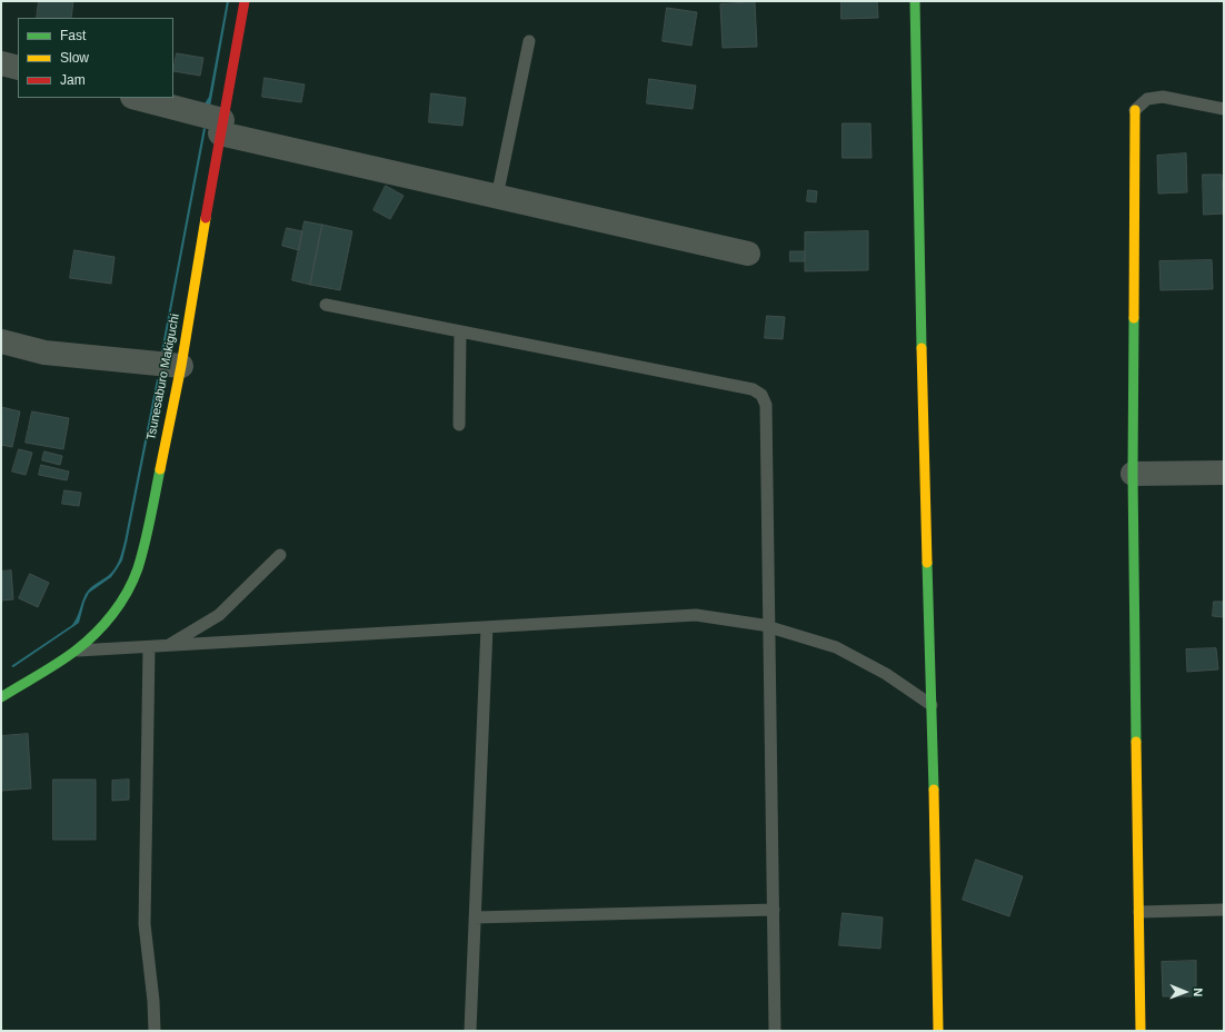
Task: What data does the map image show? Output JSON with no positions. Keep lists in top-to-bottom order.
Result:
{
  "streets": {
    "street": ["Tsunesaburo Makiguchi"]
  },
  "legend": ["Fast", "Slow", "Jam"],
  "north": "right"
}
